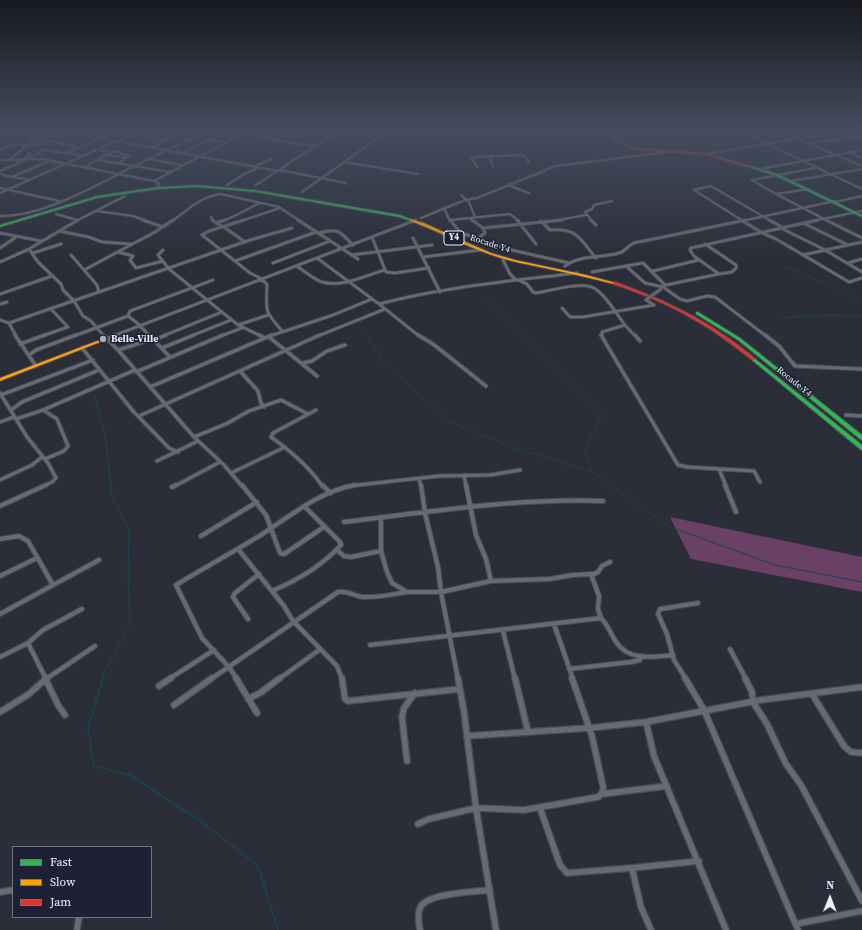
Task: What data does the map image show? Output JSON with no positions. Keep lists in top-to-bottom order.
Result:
{
  "streets": {
    "main road": ["Y4", "Rocade Y4"]
  },
  "places": ["Belle-Ville"],
  "legend": ["Fast", "Slow", "Jam"],
  "north": "top"
}
